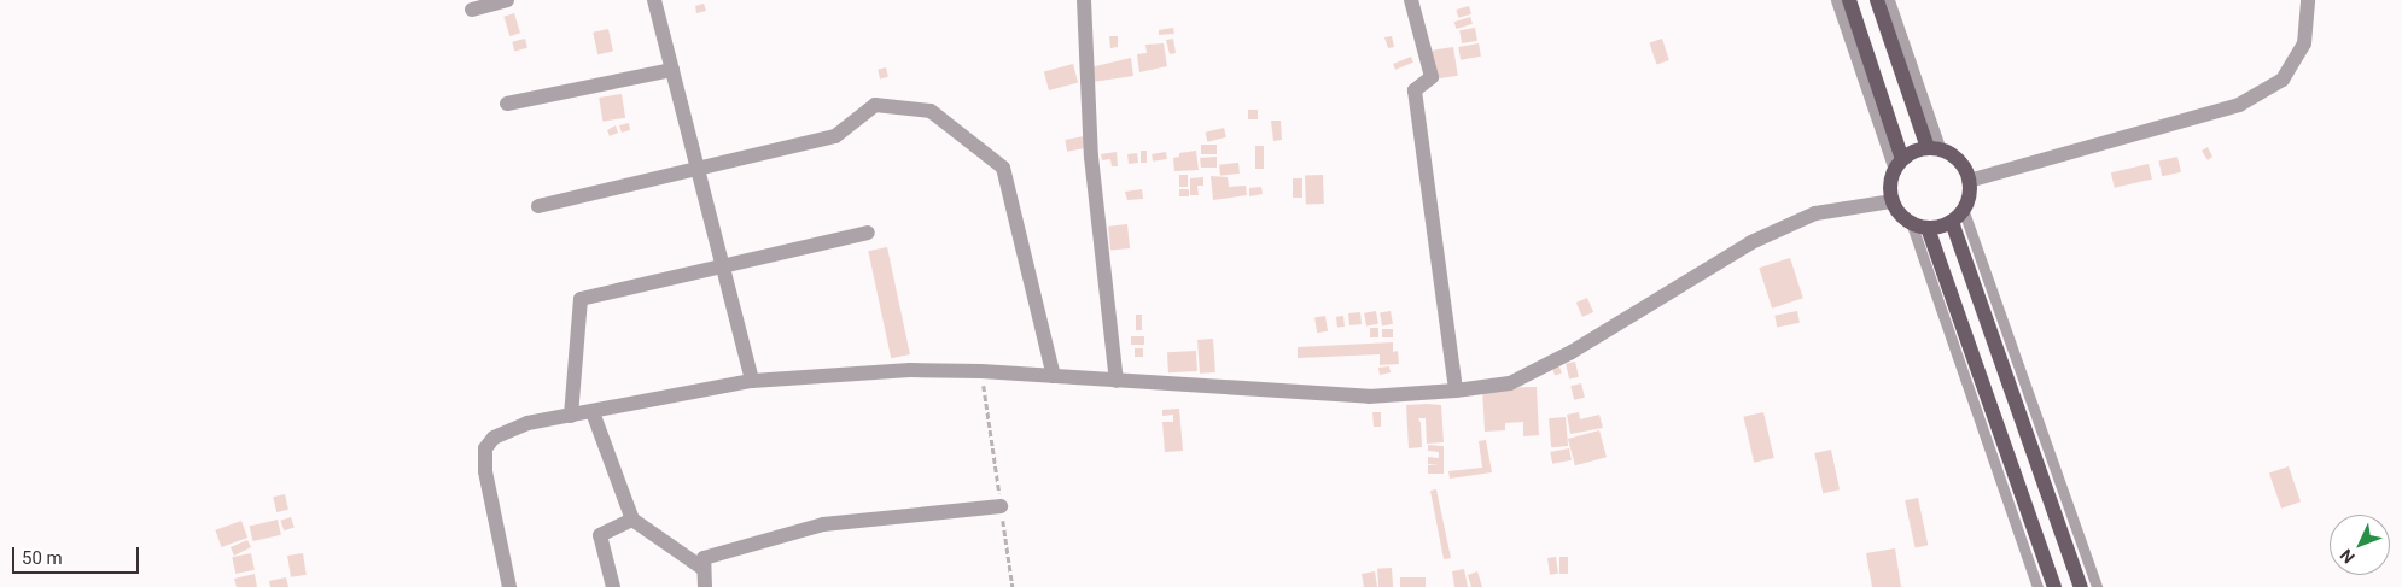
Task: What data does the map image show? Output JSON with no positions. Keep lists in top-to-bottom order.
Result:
{
  "scale_bar": "50 m",
  "north": "bottom left"
}
